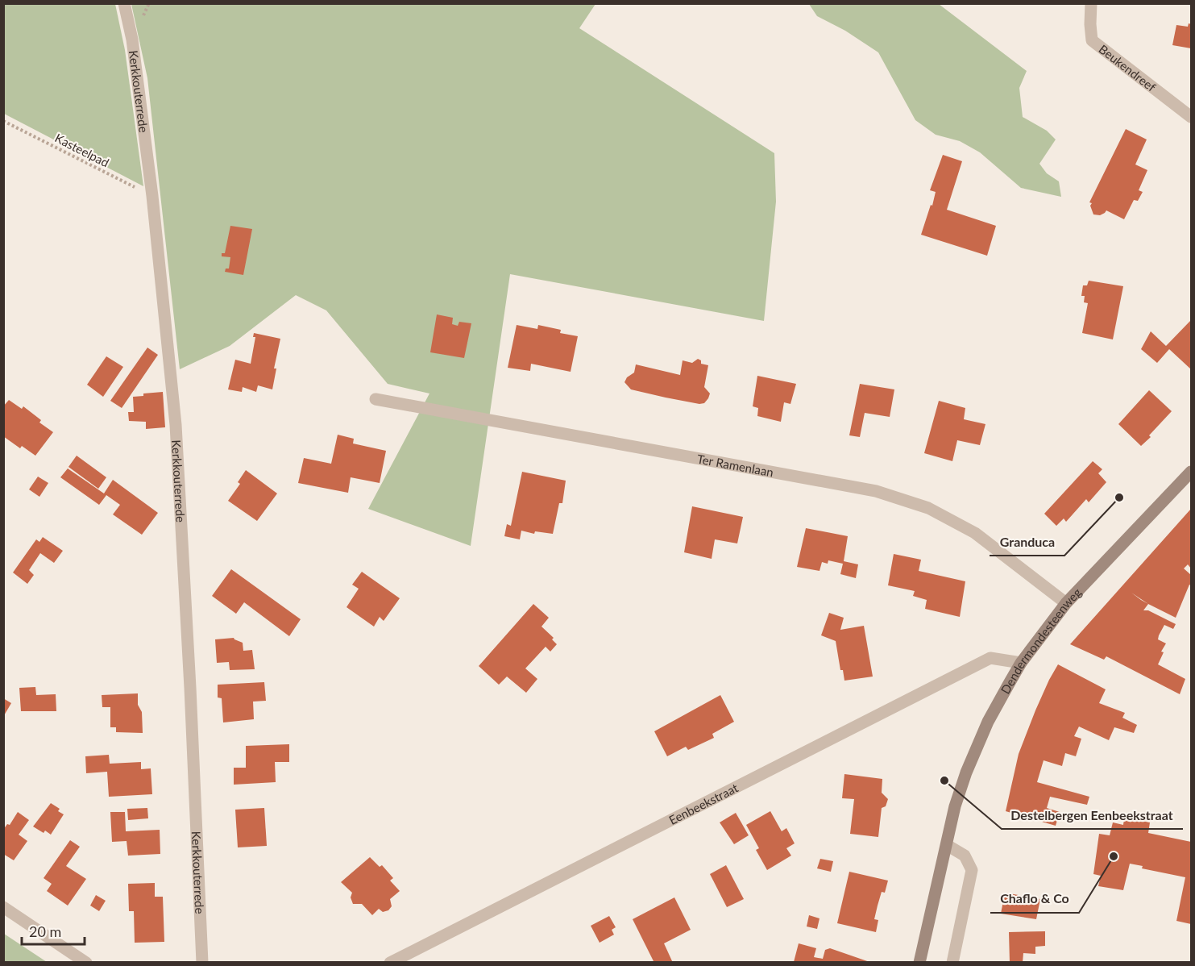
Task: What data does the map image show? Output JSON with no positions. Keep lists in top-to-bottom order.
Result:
{
  "streets": {
    "main road": ["Dendermondesteenweg"],
    "street": [
      "Beukendreef",
      "Kerkkouterrede",
      "Ter Ramenlaan",
      "Eenbeekstraat"
    ],
    "path": ["Kasteelpad"]
  },
  "crossings": [
    ["Kerkkouterrede", "Kasteelpad"],
    ["Ter Ramenlaan", "Dendermondesteenweg"],
    ["Dendermondesteenweg", "Eenbeekstraat"]
  ],
  "places": ["Granduca", "Destelbergen Eenbeekstraat", "Chaflo & Co"],
  "scale_bar": "20 m"
}
